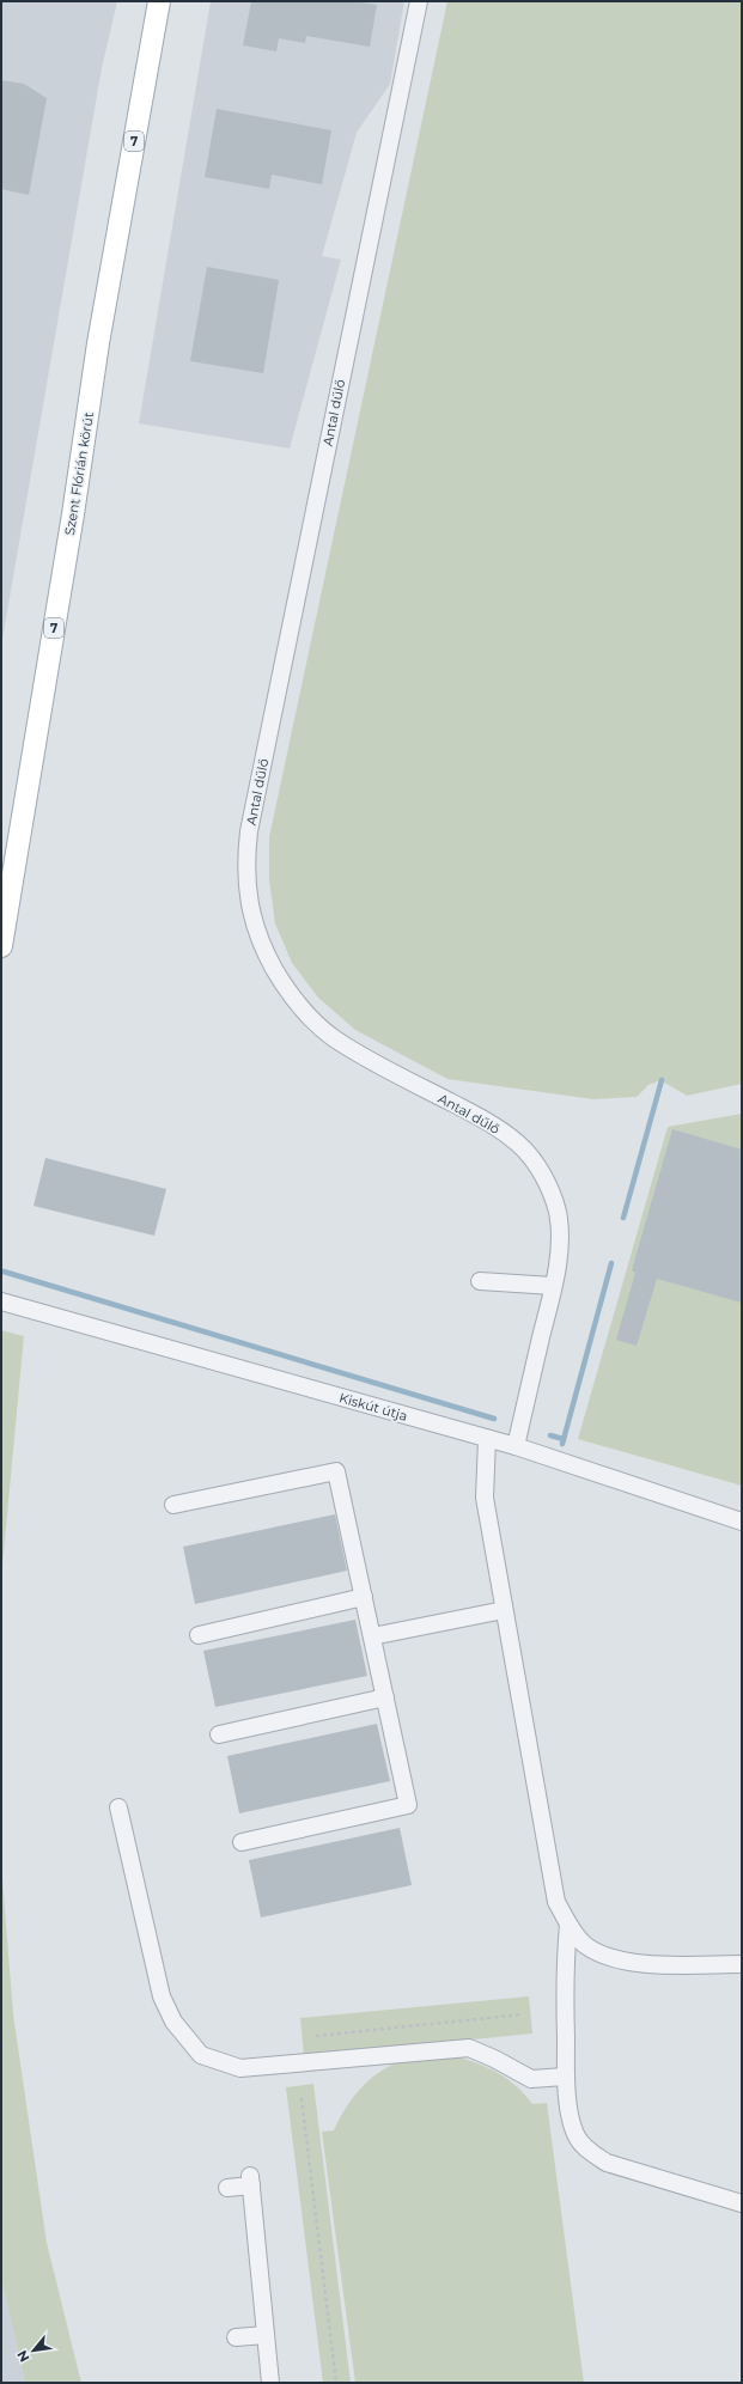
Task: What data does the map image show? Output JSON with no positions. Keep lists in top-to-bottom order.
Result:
{
  "streets": {
    "main road": ["7", "Szent Flórián körút"],
    "street": ["Antal dűlő", "Kiskút útja"]
  },
  "crossings": [
    ["Antal dűlő", "Kiskút útja"]
  ],
  "north": "bottom left"
}
